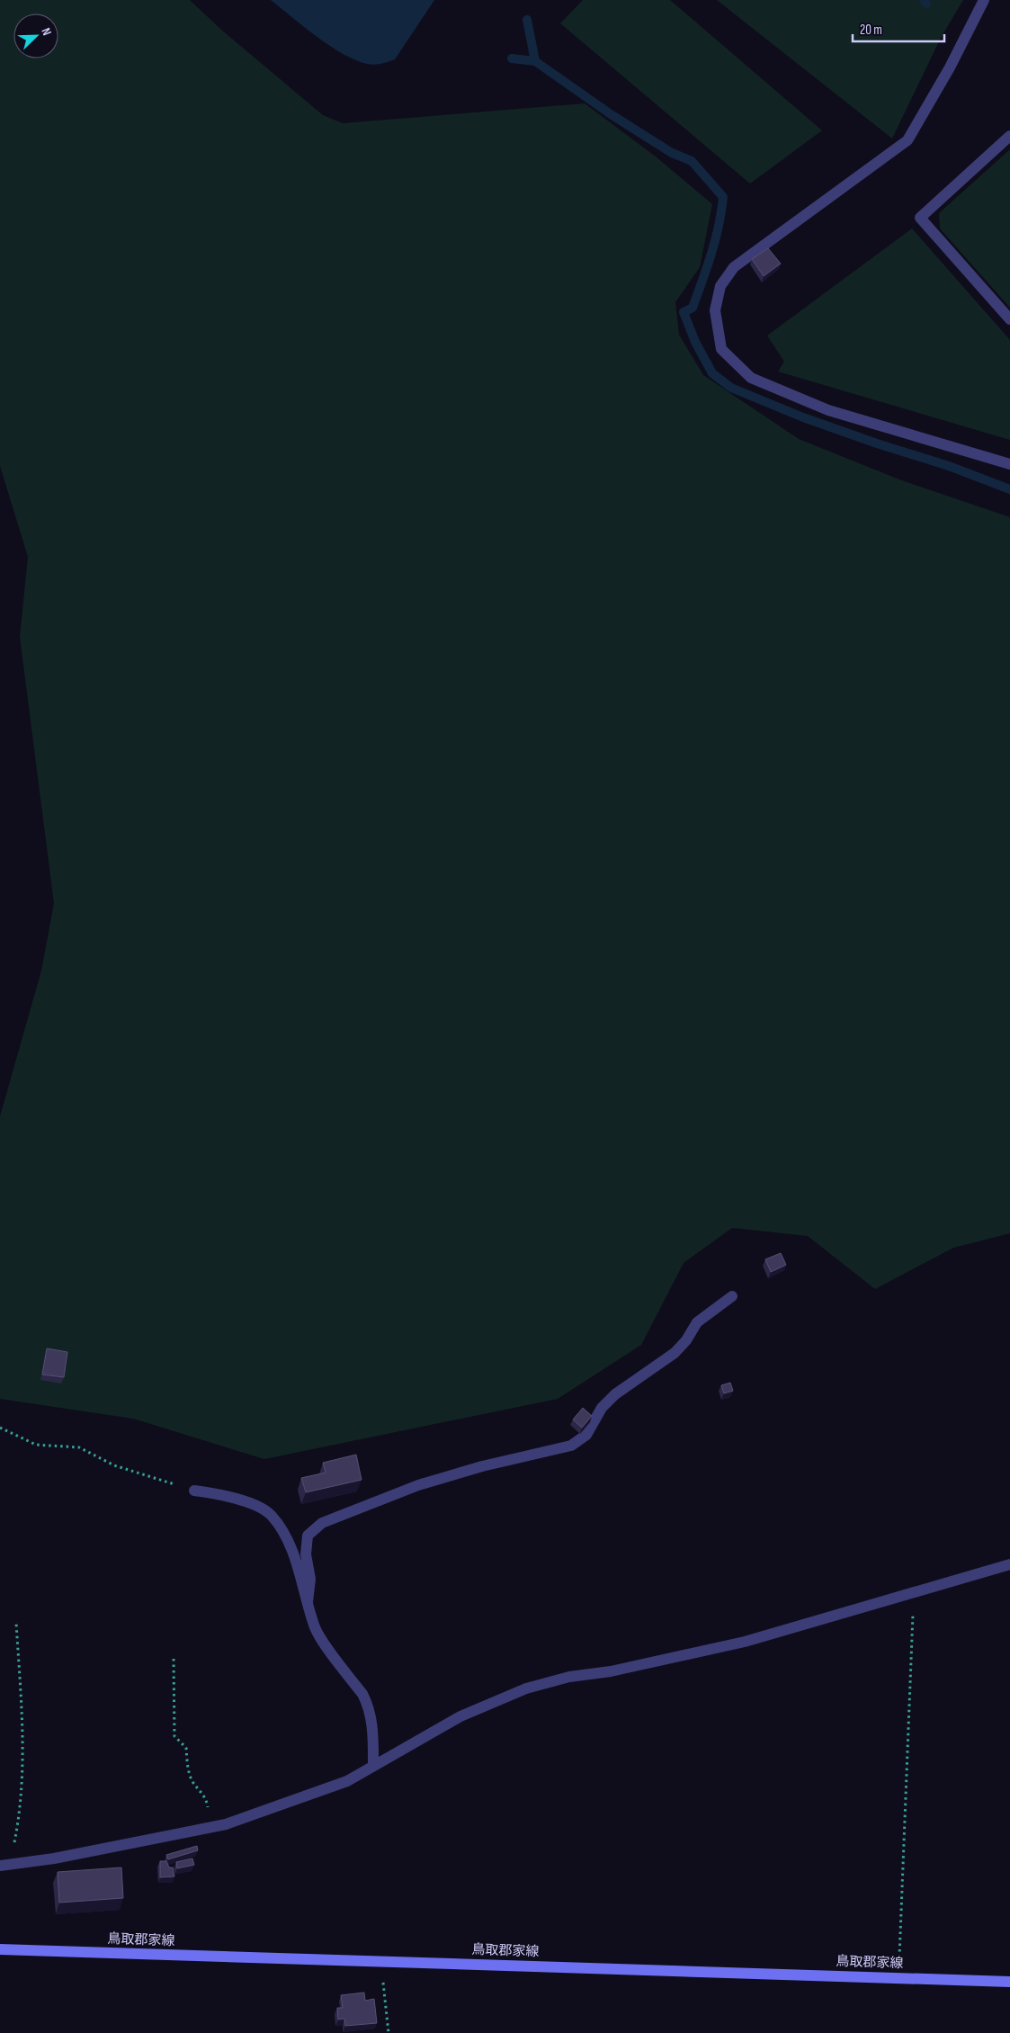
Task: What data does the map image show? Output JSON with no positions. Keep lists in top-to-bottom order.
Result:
{
  "streets": {
    "main road": ["鳥取郡家線"]
  },
  "scale_bar": "20 m",
  "north": "top right"
}
